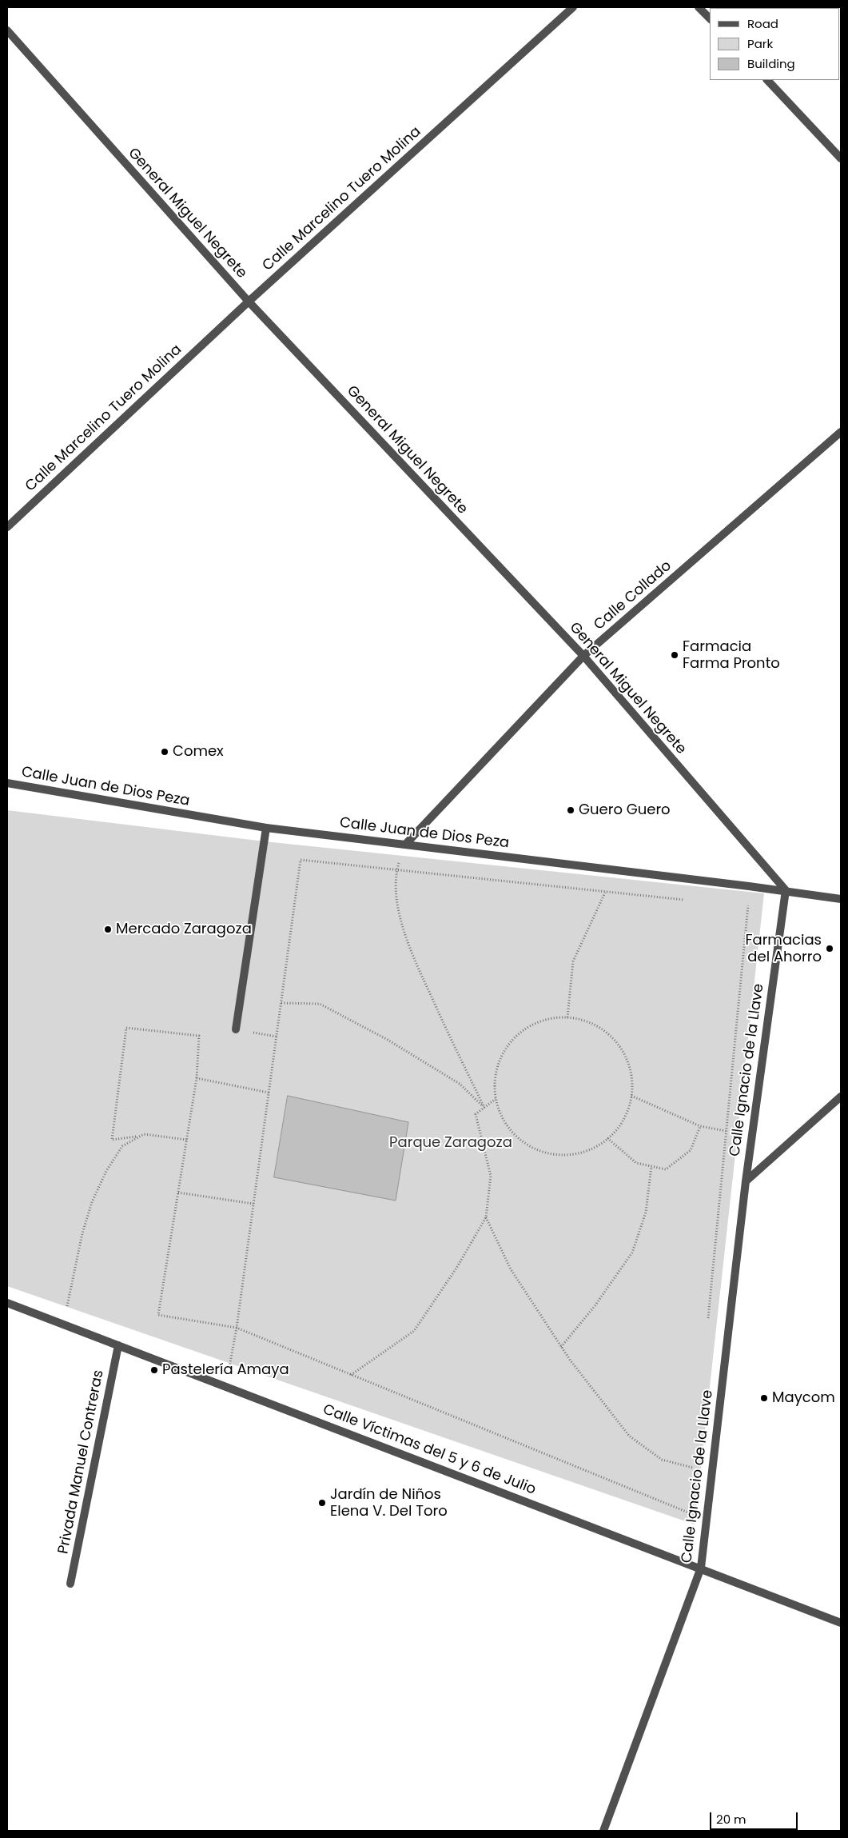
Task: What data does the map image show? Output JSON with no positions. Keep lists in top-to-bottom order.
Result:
{
  "streets": {
    "street": [
      "Calle Marcelino Tuero Molina",
      "General Miguel Negrete",
      "Calle Collado",
      "Calle Juan de Dios Peza",
      "Calle Ignacio de la Llave",
      "Calle Víctimas del 5 y 6 de Julio",
      "Privada Manuel Contreras"
    ]
  },
  "crossings": [
    ["Calle Marcelino Tuero Molina", "General Miguel Negrete"],
    ["General Miguel Negrete", "Calle Collado"],
    ["General Miguel Negrete", "Calle Juan de Dios Peza"],
    ["General Miguel Negrete", "Calle Ignacio de la Llave"],
    ["Calle Collado", "Calle Juan de Dios Peza"],
    ["Calle Juan de Dios Peza", "Calle Ignacio de la Llave"],
    ["Calle Ignacio de la Llave", "Calle Víctimas del 5 y 6 de Julio"],
    ["Calle Víctimas del 5 y 6 de Julio", "Privada Manuel Contreras"]
  ],
  "parks": ["Parque Zaragoza"],
  "places": [
    "Farmacia Farma Pronto",
    "Comex",
    "Guero Guero",
    "Mercado Zaragoza",
    "Farmacias del Ahorro",
    "Pastelería Amaya",
    "Maycom",
    "Jardín de Niños Elena V. Del Toro"
  ],
  "legend": ["Road", "Park", "Building"],
  "scale_bar": "20 m"
}
